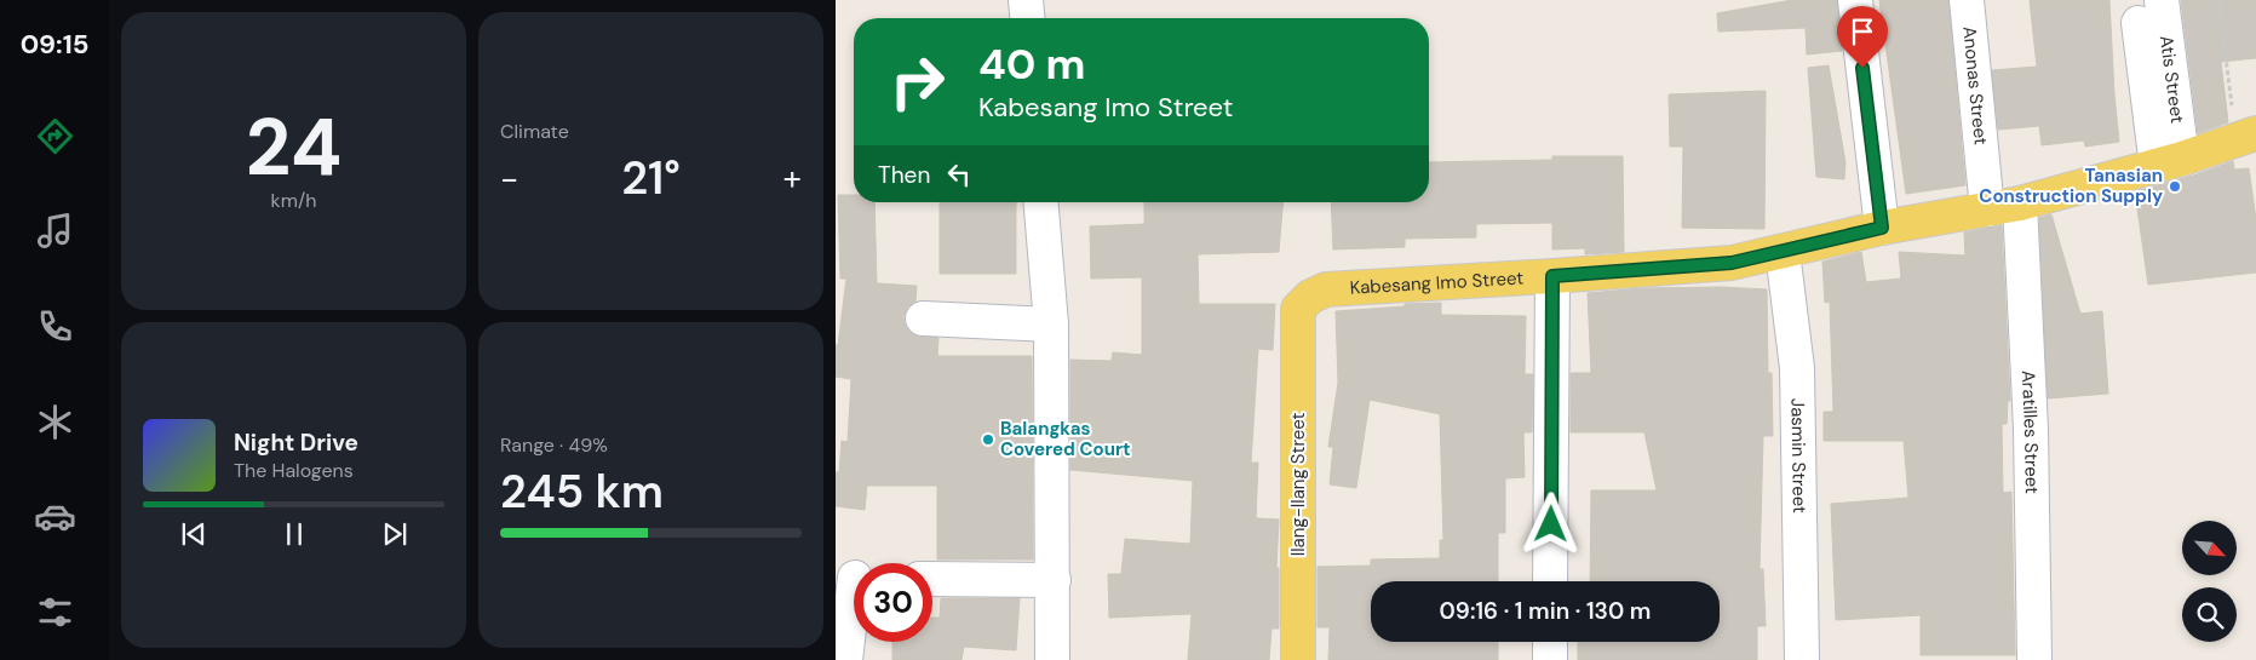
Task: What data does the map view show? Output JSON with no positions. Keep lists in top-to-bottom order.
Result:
{
  "streets": {
    "main road": ["Kabesang Imo Street", "Ilang-Ilang Street"],
    "street": [
      "Atis Street",
      "Anonas Street",
      "Aratilles Street",
      "Jasmin Street"
    ]
  },
  "crossings": [
    ["Atis Street", "Kabesang Imo Street"],
    ["Anonas Street", "Kabesang Imo Street"],
    ["Kabesang Imo Street", "Aratilles Street"],
    ["Kabesang Imo Street", "Jasmin Street"],
    ["Kabesang Imo Street", "Ilang-Ilang Street"]
  ],
  "places": ["Tanasian Construction Supply", "Balangkas Covered Court"],
  "north": "bottom right",
  "page": {
    "tabs": "09:15",
    "tile": [
      ["24", "km/h"],
      "Climate",
      ["Range · 49%", "245 km"]
    ],
    "turn": ["40 m", "Kabesang Imo Street"],
    "then": "Then",
    "heat": ["−", "21°", "+"],
    "song": ["Night Drive", "The Halogens"],
    "limit": "30",
    "trip": "09:16 · 1 min · 130 m"
  }
}
